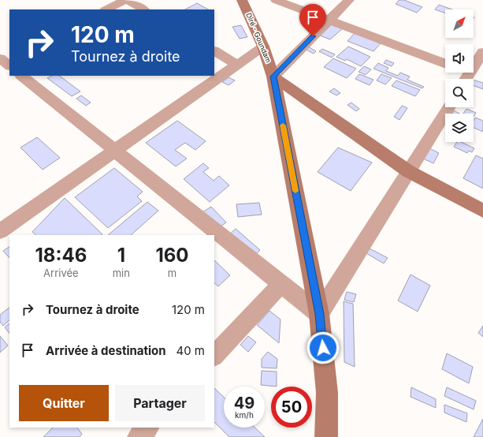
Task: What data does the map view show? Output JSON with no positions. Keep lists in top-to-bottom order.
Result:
{
  "streets": {
    "main road": ["Diré - Goundam"]
  },
  "north": "top right",
  "page": {
    "turn": ["120 m", "Tournez à droite"],
    "eta": [
      "18:46",
      "Arrivée",
      "1",
      "min",
      "160",
      "m"
    ],
    "list": [
      {
        "name": "Tournez à droite",
        "value": "120 m"
      },
      {
        "name": "Arrivée à destination",
        "value": "40 m"
      }
    ],
    "buttons": ["Quitter", "Partager"],
    "speed": "49 km/h",
    "limit": "50"
  }
}
